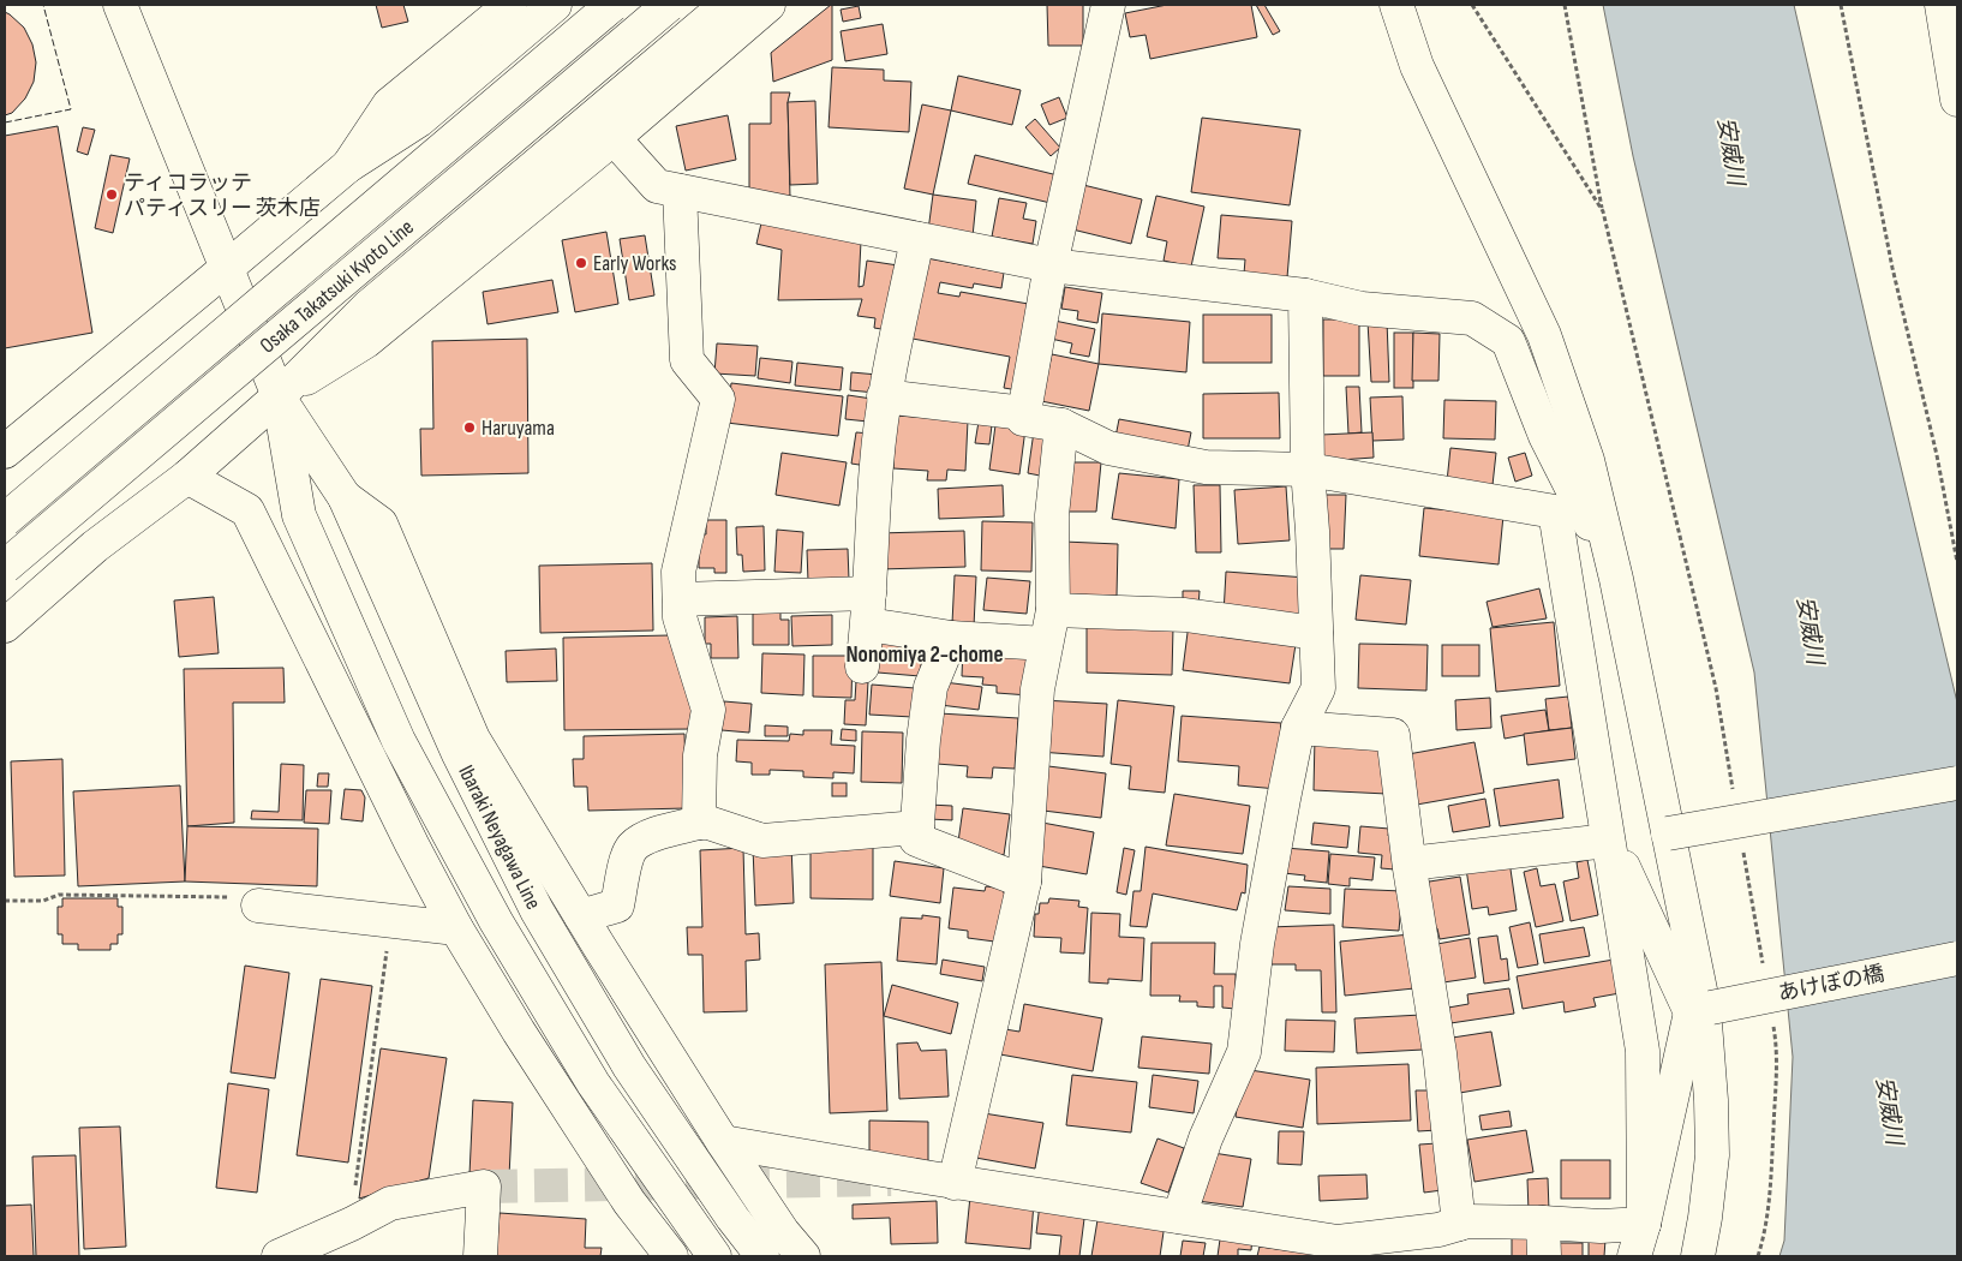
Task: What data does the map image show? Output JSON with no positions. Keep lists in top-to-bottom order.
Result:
{
  "streets": {
    "street": ["Osaka Takatsuki Kyoto Line", "Ibaraki Neyagawa Line", "あけぼの橋"]
  },
  "districts": ["Nonomiya 2-chome"],
  "water": ["安威川"],
  "places": ["ティコラッテ パティスリー 茨木店", "Early Works", "Haruyama"]
}
